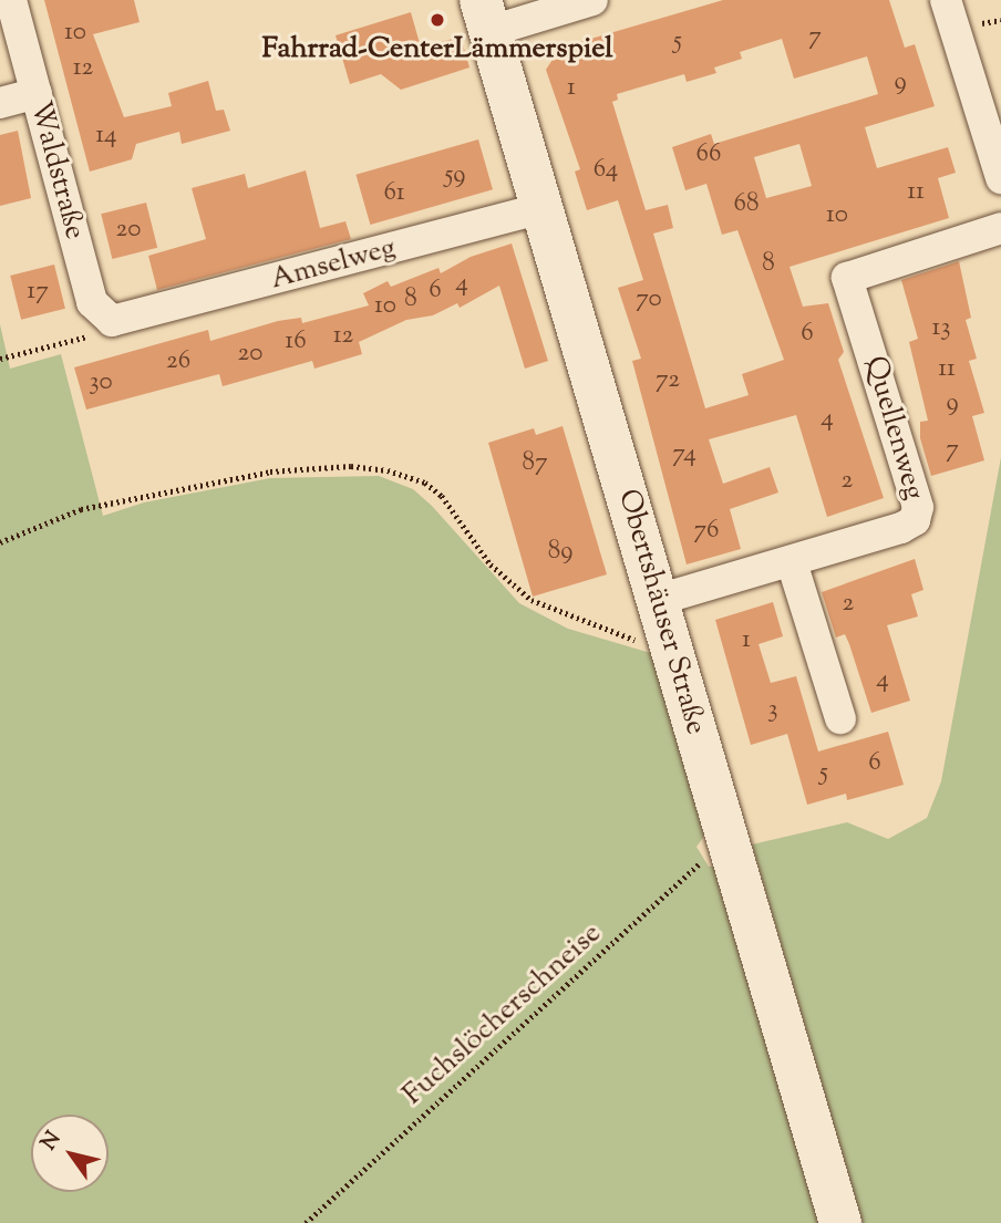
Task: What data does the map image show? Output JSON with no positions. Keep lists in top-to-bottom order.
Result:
{
  "streets": {
    "main road": ["Obertshäuser Straße"],
    "street": ["Waldstraße", "Amselweg", "Quellenweg"],
    "path": ["Fuchslöcherschneise"]
  },
  "crossings": [
    ["Waldstraße", "Amselweg"],
    ["Amselweg", "Obertshäuser Straße"],
    ["Quellenweg", "Obertshäuser Straße"],
    ["Obertshäuser Straße", "Fuchslöcherschneise"]
  ],
  "places": ["Fahrrad-CenterLämmerspiel"],
  "house_numbers": [
    "10",
    "7",
    "5",
    "12",
    "9",
    "1",
    "14",
    "66",
    "64",
    "59",
    "11",
    "61",
    "68",
    "10",
    "20",
    "8",
    "4",
    "6",
    "17",
    "8",
    "70",
    "10",
    "13",
    "6",
    "12",
    "16",
    "20",
    "26",
    "11",
    "72",
    "30",
    "9",
    "4",
    "7",
    "74",
    "87",
    "2",
    "76",
    "89",
    "2",
    "1",
    "4",
    "3",
    "6",
    "5"
  ],
  "north": "top left"
}
